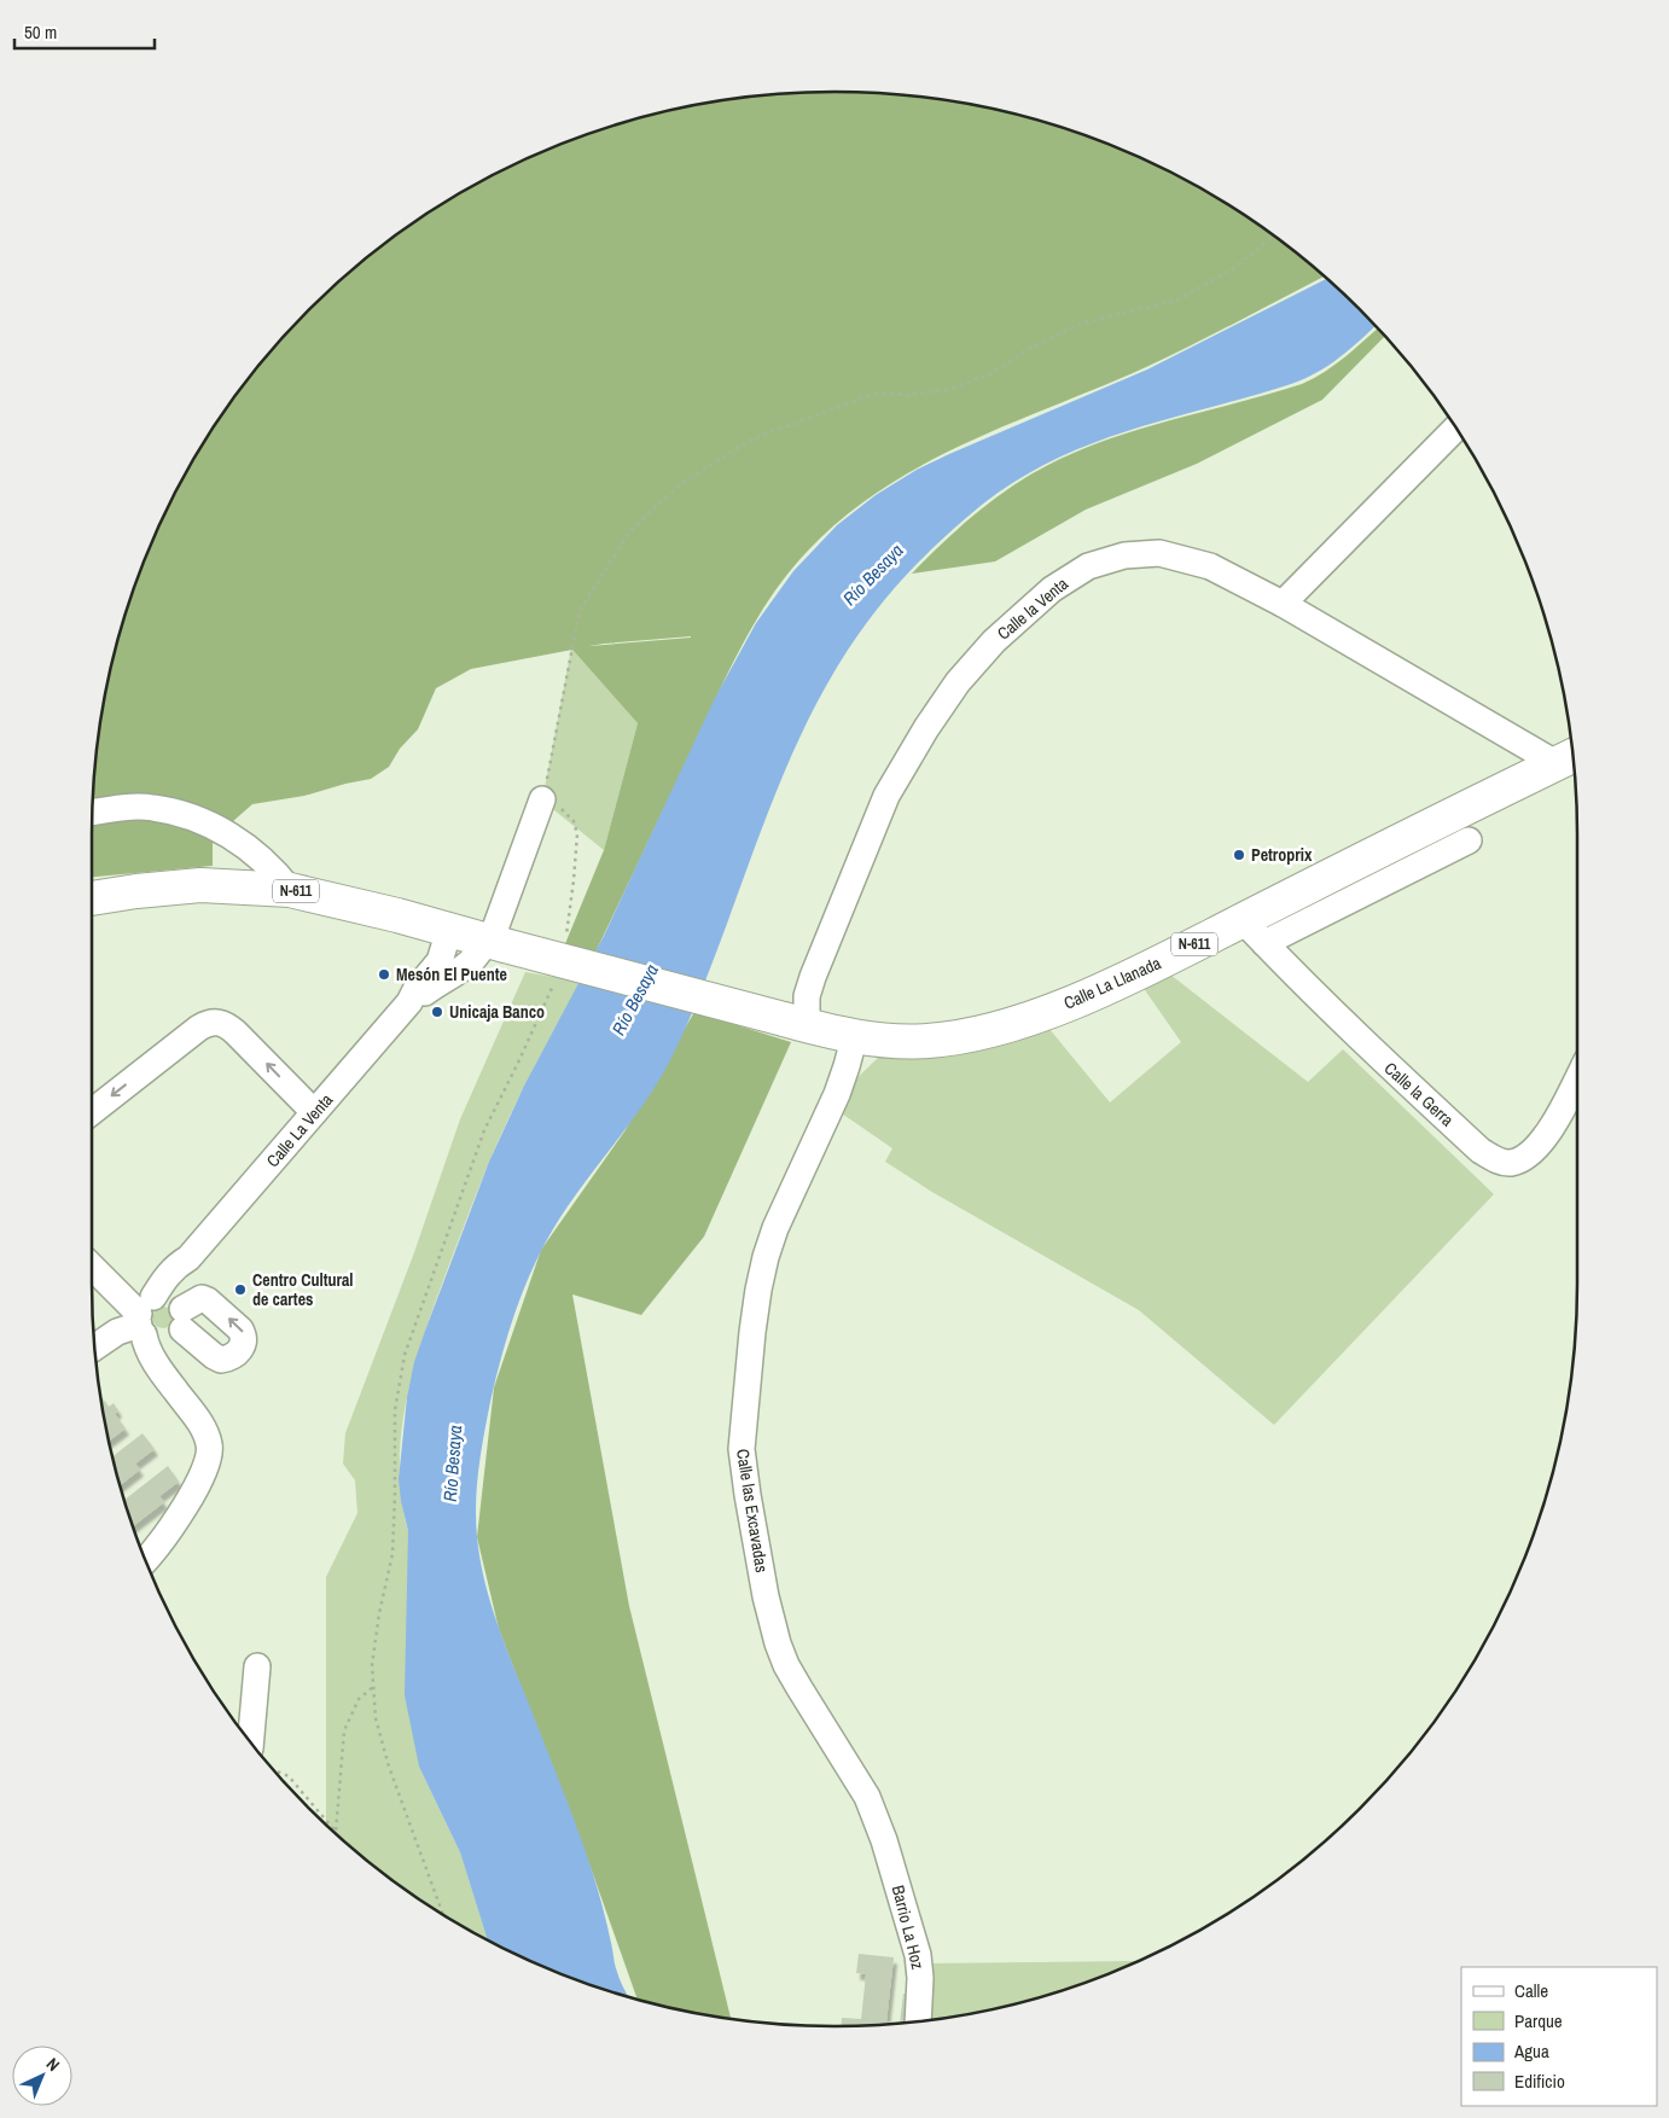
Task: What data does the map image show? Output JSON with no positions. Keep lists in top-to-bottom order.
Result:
{
  "streets": {
    "highway": ["N-611", "Calle La Llanada"],
    "street": [
      "Calle la Venta",
      "Calle la Gerra",
      "Calle La Venta",
      "Calle las Excavadas",
      "Barrio La Hoz"
    ]
  },
  "crossings": [
    ["Calle la Venta", "N-611"],
    ["Calle la Venta", "Calle La Llanada"],
    ["N-611", "Calle La Llanada"],
    ["N-611", "Calle La Venta"],
    ["Calle La Llanada", "Calle la Gerra"],
    ["Calle La Llanada", "Calle las Excavadas"],
    ["Calle las Excavadas", "Barrio La Hoz"]
  ],
  "water": ["Río Besaya"],
  "places": [
    "Petroprix",
    "Mesón El Puente",
    "Unicaja Banco",
    "Centro Cultural de cartes"
  ],
  "legend": [
    "Calle",
    "Parque",
    "Agua",
    "Edificio"
  ],
  "scale_bar": "50 m",
  "north": "top right"
}
